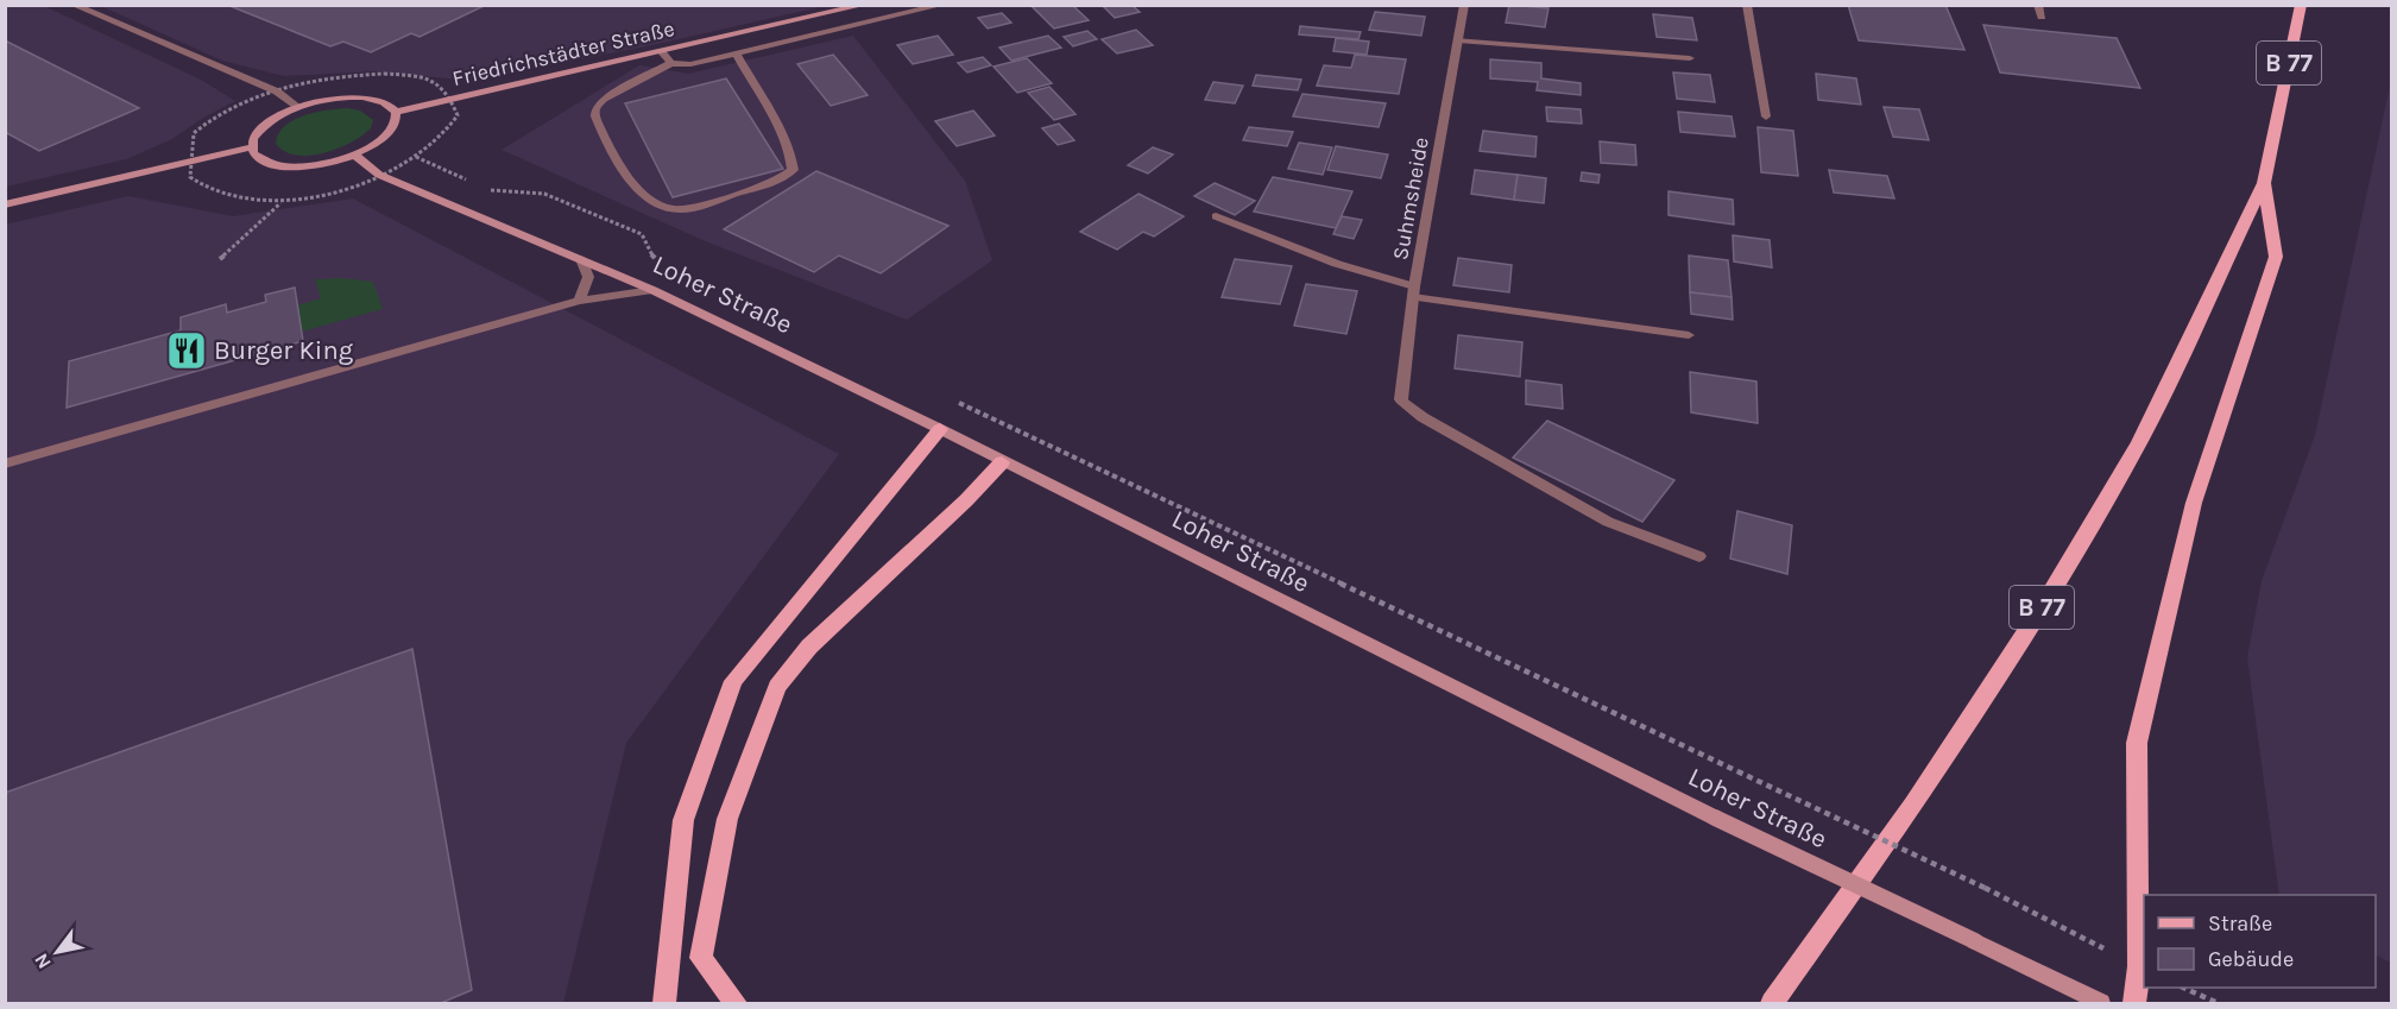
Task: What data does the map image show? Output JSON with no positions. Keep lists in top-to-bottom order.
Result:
{
  "streets": {
    "main road": ["B 77"],
    "street": ["Friedrichstädter Straße", "Suhmsheide", "Loher Straße"]
  },
  "places": {
    "restaurant": ["Burger King"]
  },
  "legend": ["Straße", "Gebäude"],
  "north": "bottom left"
}
